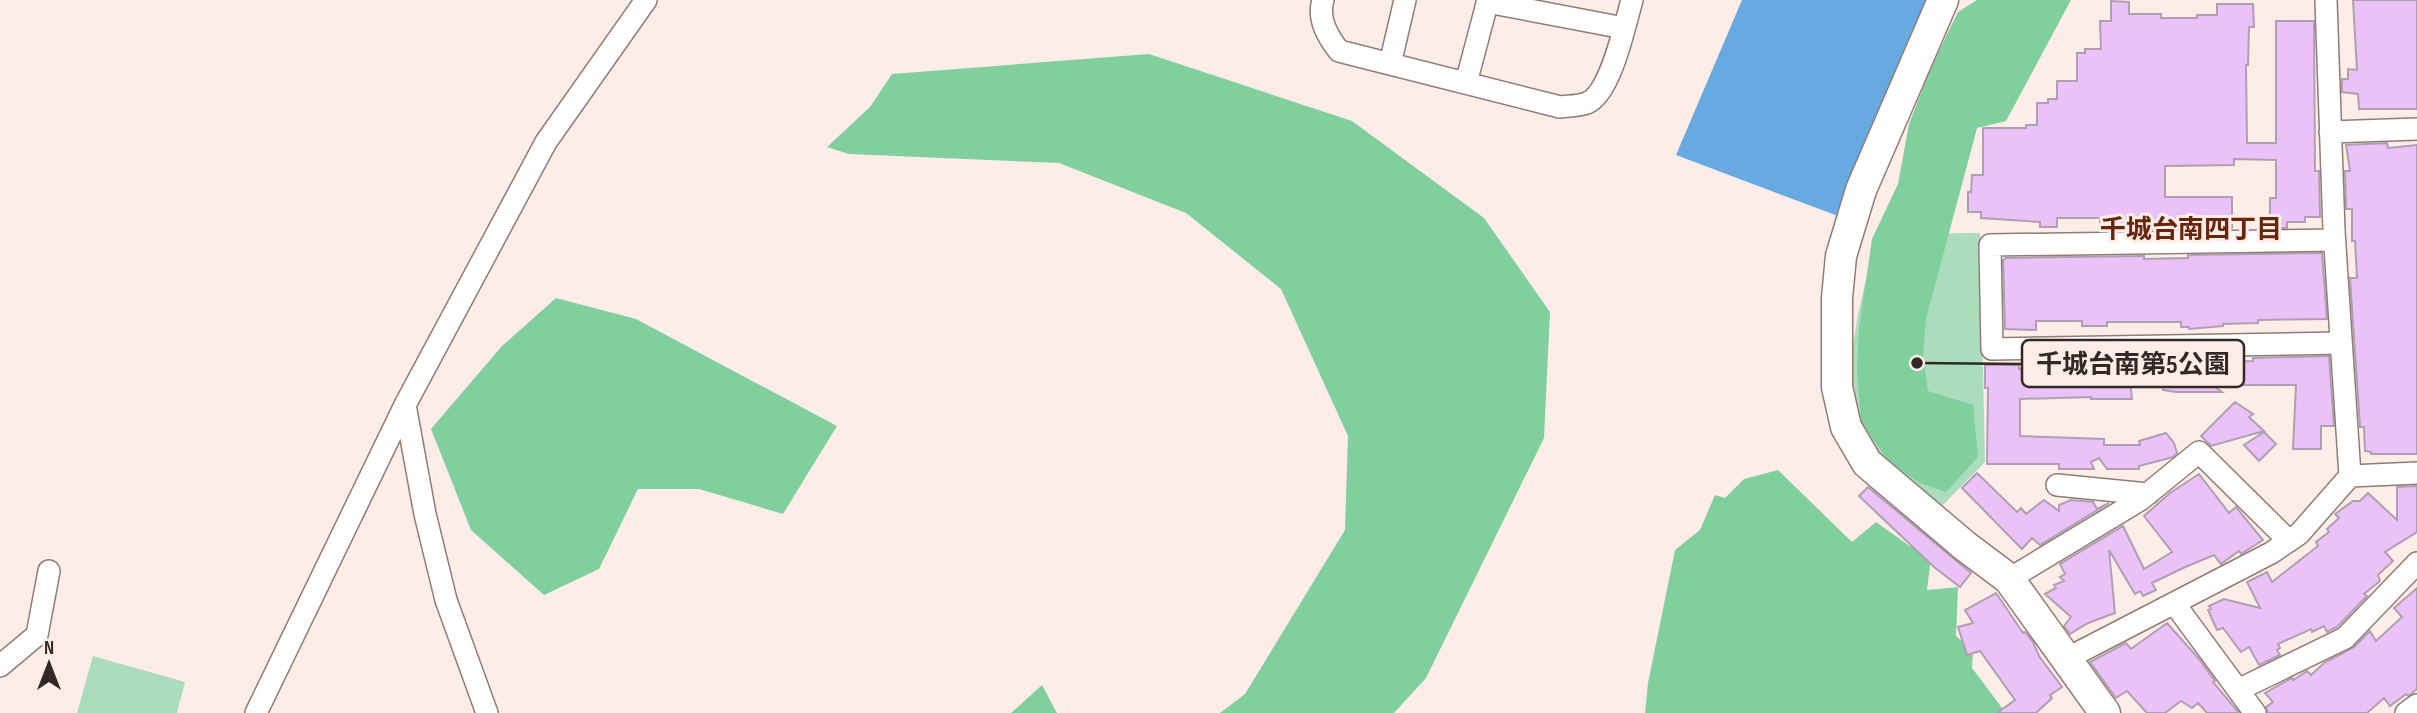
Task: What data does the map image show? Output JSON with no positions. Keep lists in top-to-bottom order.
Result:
{
  "districts": ["千城台南四丁目"],
  "places": ["千城台南第5公園"],
  "north": "top"
}
